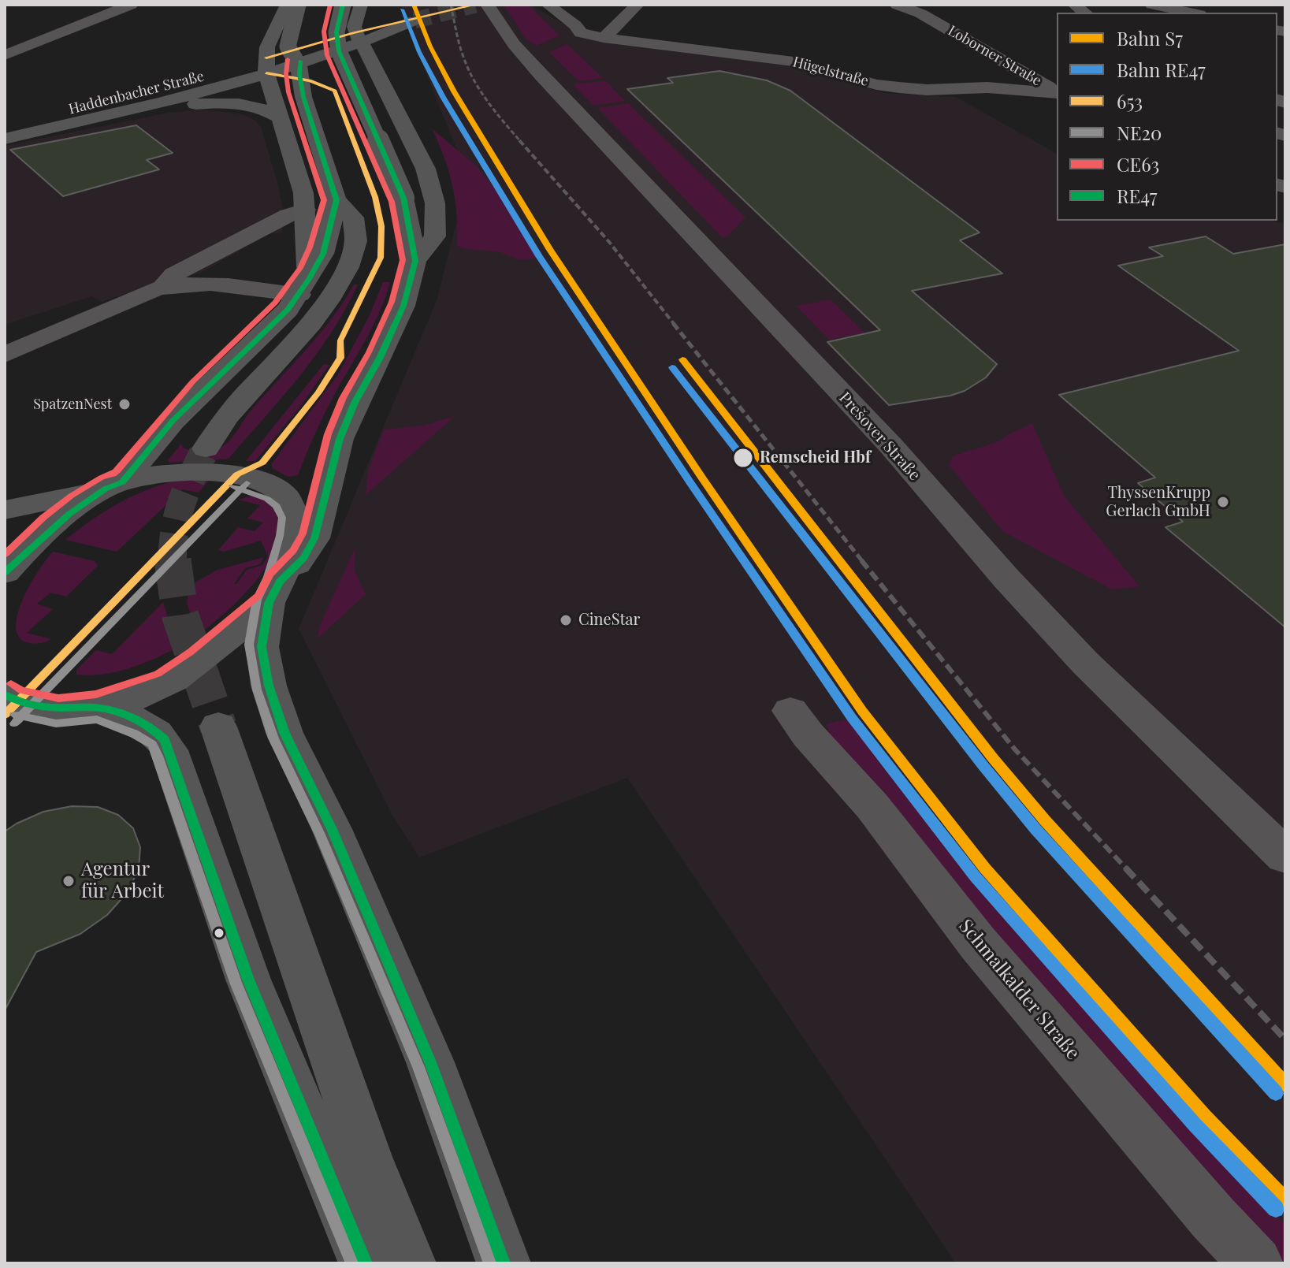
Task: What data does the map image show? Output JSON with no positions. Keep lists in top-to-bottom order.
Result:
{
  "streets": {
    "main road": ["Haddenbacher Straße"],
    "street": [
      "Loborner Straße",
      "Hügelstraße",
      "Prešover Straße",
      "Schmalkalder Straße"
    ]
  },
  "places": [
    "SpatzenNest",
    "Remscheid Hbf",
    "ThyssenKrupp Gerlach GmbH",
    "CineStar",
    "Agentur für Arbeit"
  ],
  "lines": [
    "rail line S7",
    "transit line 653",
    "transit line CE63",
    "transit line RE47",
    "rail line RE47",
    "transit line NE20"
  ],
  "legend": [
    "Bahn S7",
    "Bahn RE47",
    "653",
    "NE20",
    "CE63",
    "RE47"
  ]
}
